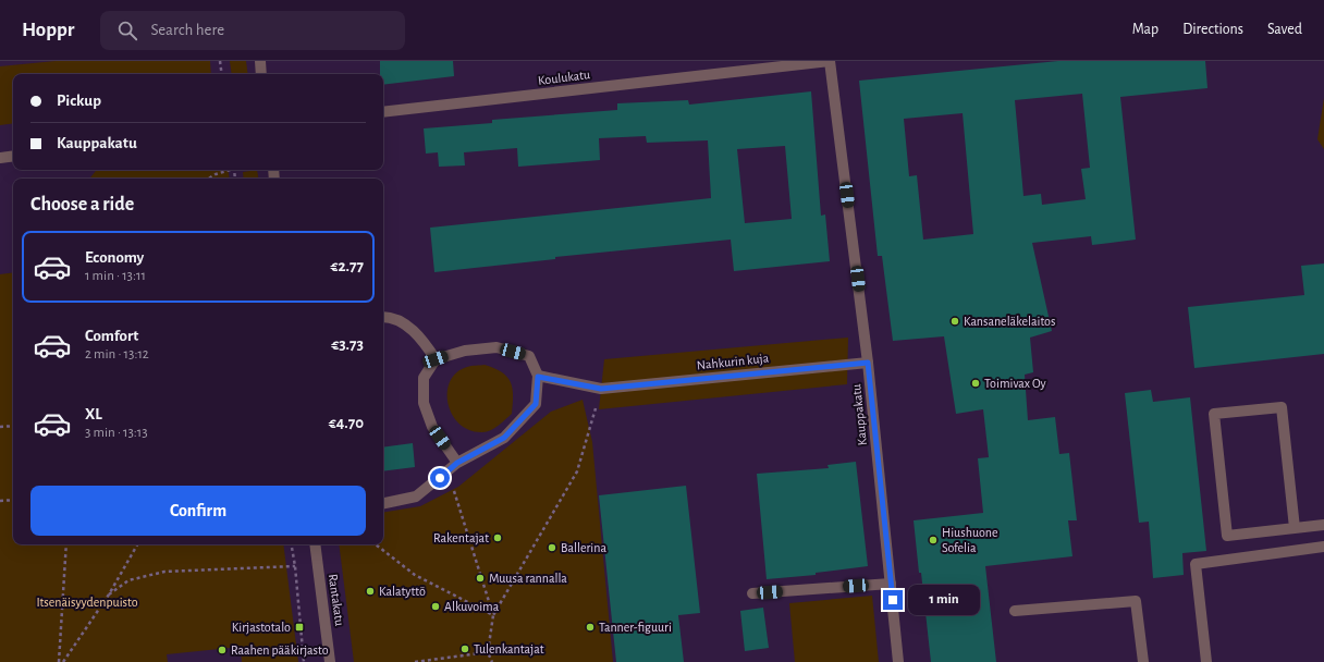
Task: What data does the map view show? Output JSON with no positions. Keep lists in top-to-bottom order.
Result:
{
  "streets": {
    "street": [
      "Koulukatu",
      "Nahkurin kuja",
      "Kauppakatu",
      "Rantakatu"
    ]
  },
  "crossings": [
    ["Koulukatu", "Kauppakatu"],
    ["Nahkurin kuja", "Kauppakatu"]
  ],
  "parks": ["Itsenäisyydenpuisto"],
  "places": {
    "other": [
      "Kansaneläkelaitos",
      "Toimivax Oy",
      "Rakentajat",
      "Hiushuone Sofelia",
      "Ballerina",
      "Muusa rannalla",
      "Kalatyttö",
      "Alkuvoima",
      "Tanner-figuuri",
      "Tulenkantajat",
      "Raahen pääkirjasto"
    ],
    "transit": ["Kirjastotalo"]
  },
  "page": {
    "header": "Hoppr",
    "search": "Search here",
    "nav": ["Map", "Directions", "Saved"],
    "banner": ["Pickup", "Kauppakatu"],
    "heading": "Choose a ride",
    "list": [
      {
        "name": "Economy",
        "note": "1 min · 13:11",
        "value": "€2.77"
      },
      {
        "name": "Comfort",
        "note": "2 min · 13:12",
        "value": "€3.73"
      },
      {
        "name": "XL",
        "note": "3 min · 13:13",
        "value": "€4.70"
      }
    ],
    "buttons": "Confirm",
    "bubble": "1 min"
  }
}
